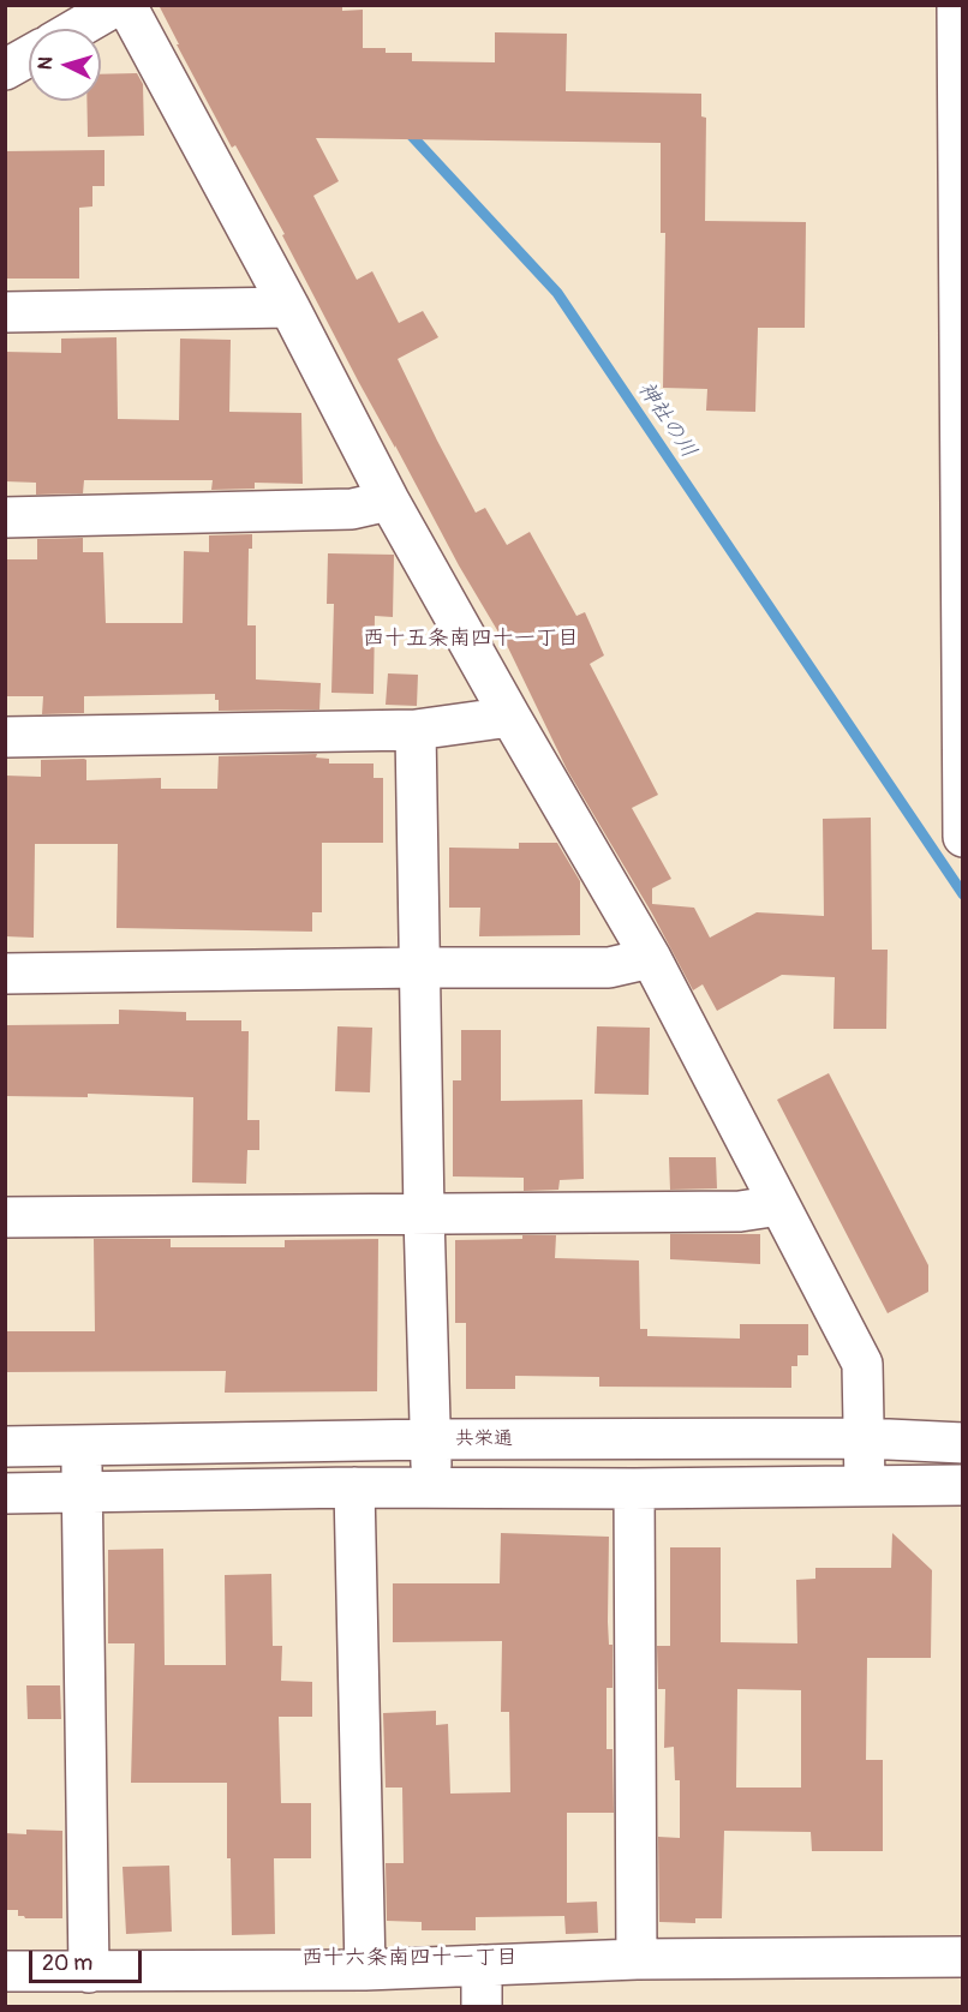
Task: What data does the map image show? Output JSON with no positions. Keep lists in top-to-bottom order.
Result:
{
  "streets": {
    "street": ["共栄通"]
  },
  "districts": ["西十五条南四十一丁目", "西十六条南四十一丁目"],
  "water": ["神社の川"],
  "scale_bar": "20 m",
  "north": "left"
}
